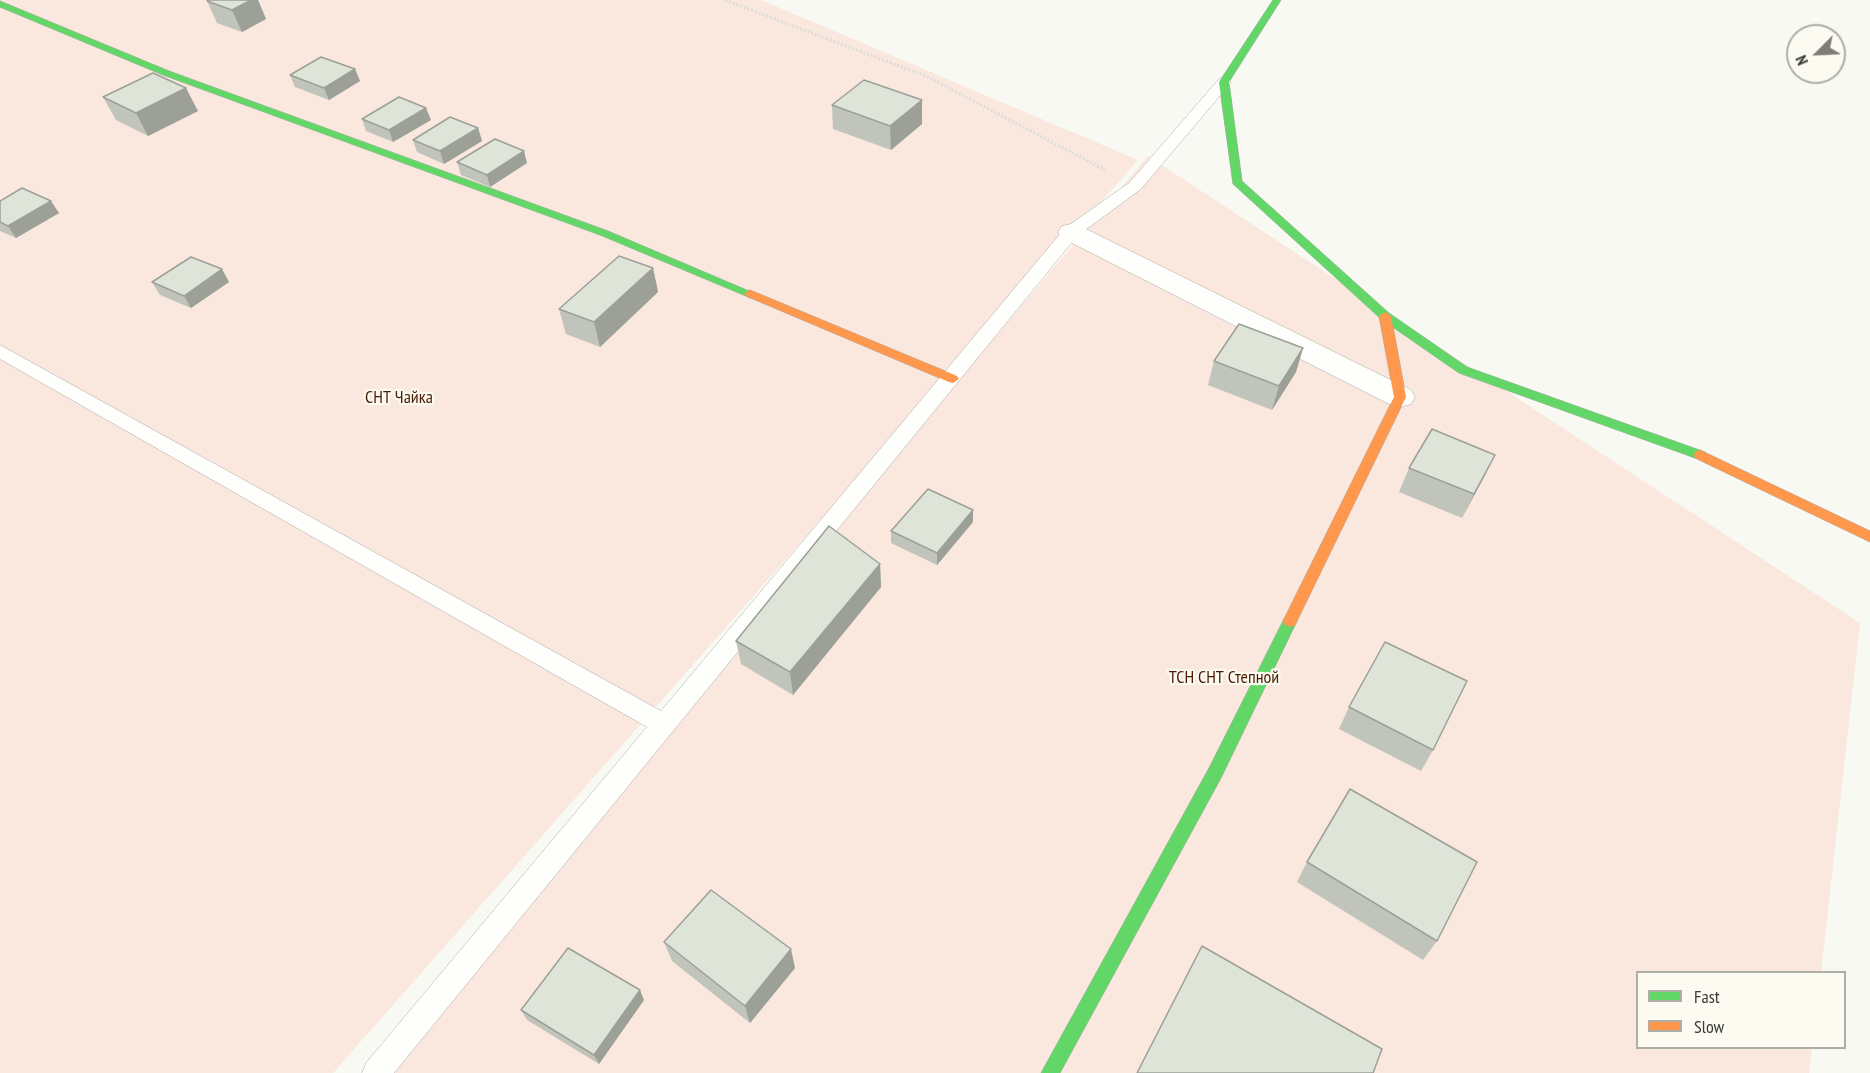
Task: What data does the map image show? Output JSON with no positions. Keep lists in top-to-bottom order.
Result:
{
  "parks": ["СНТ Чайка", "ТСН СНТ Степной"],
  "legend": ["Fast", "Slow"],
  "north": "bottom left"
}
